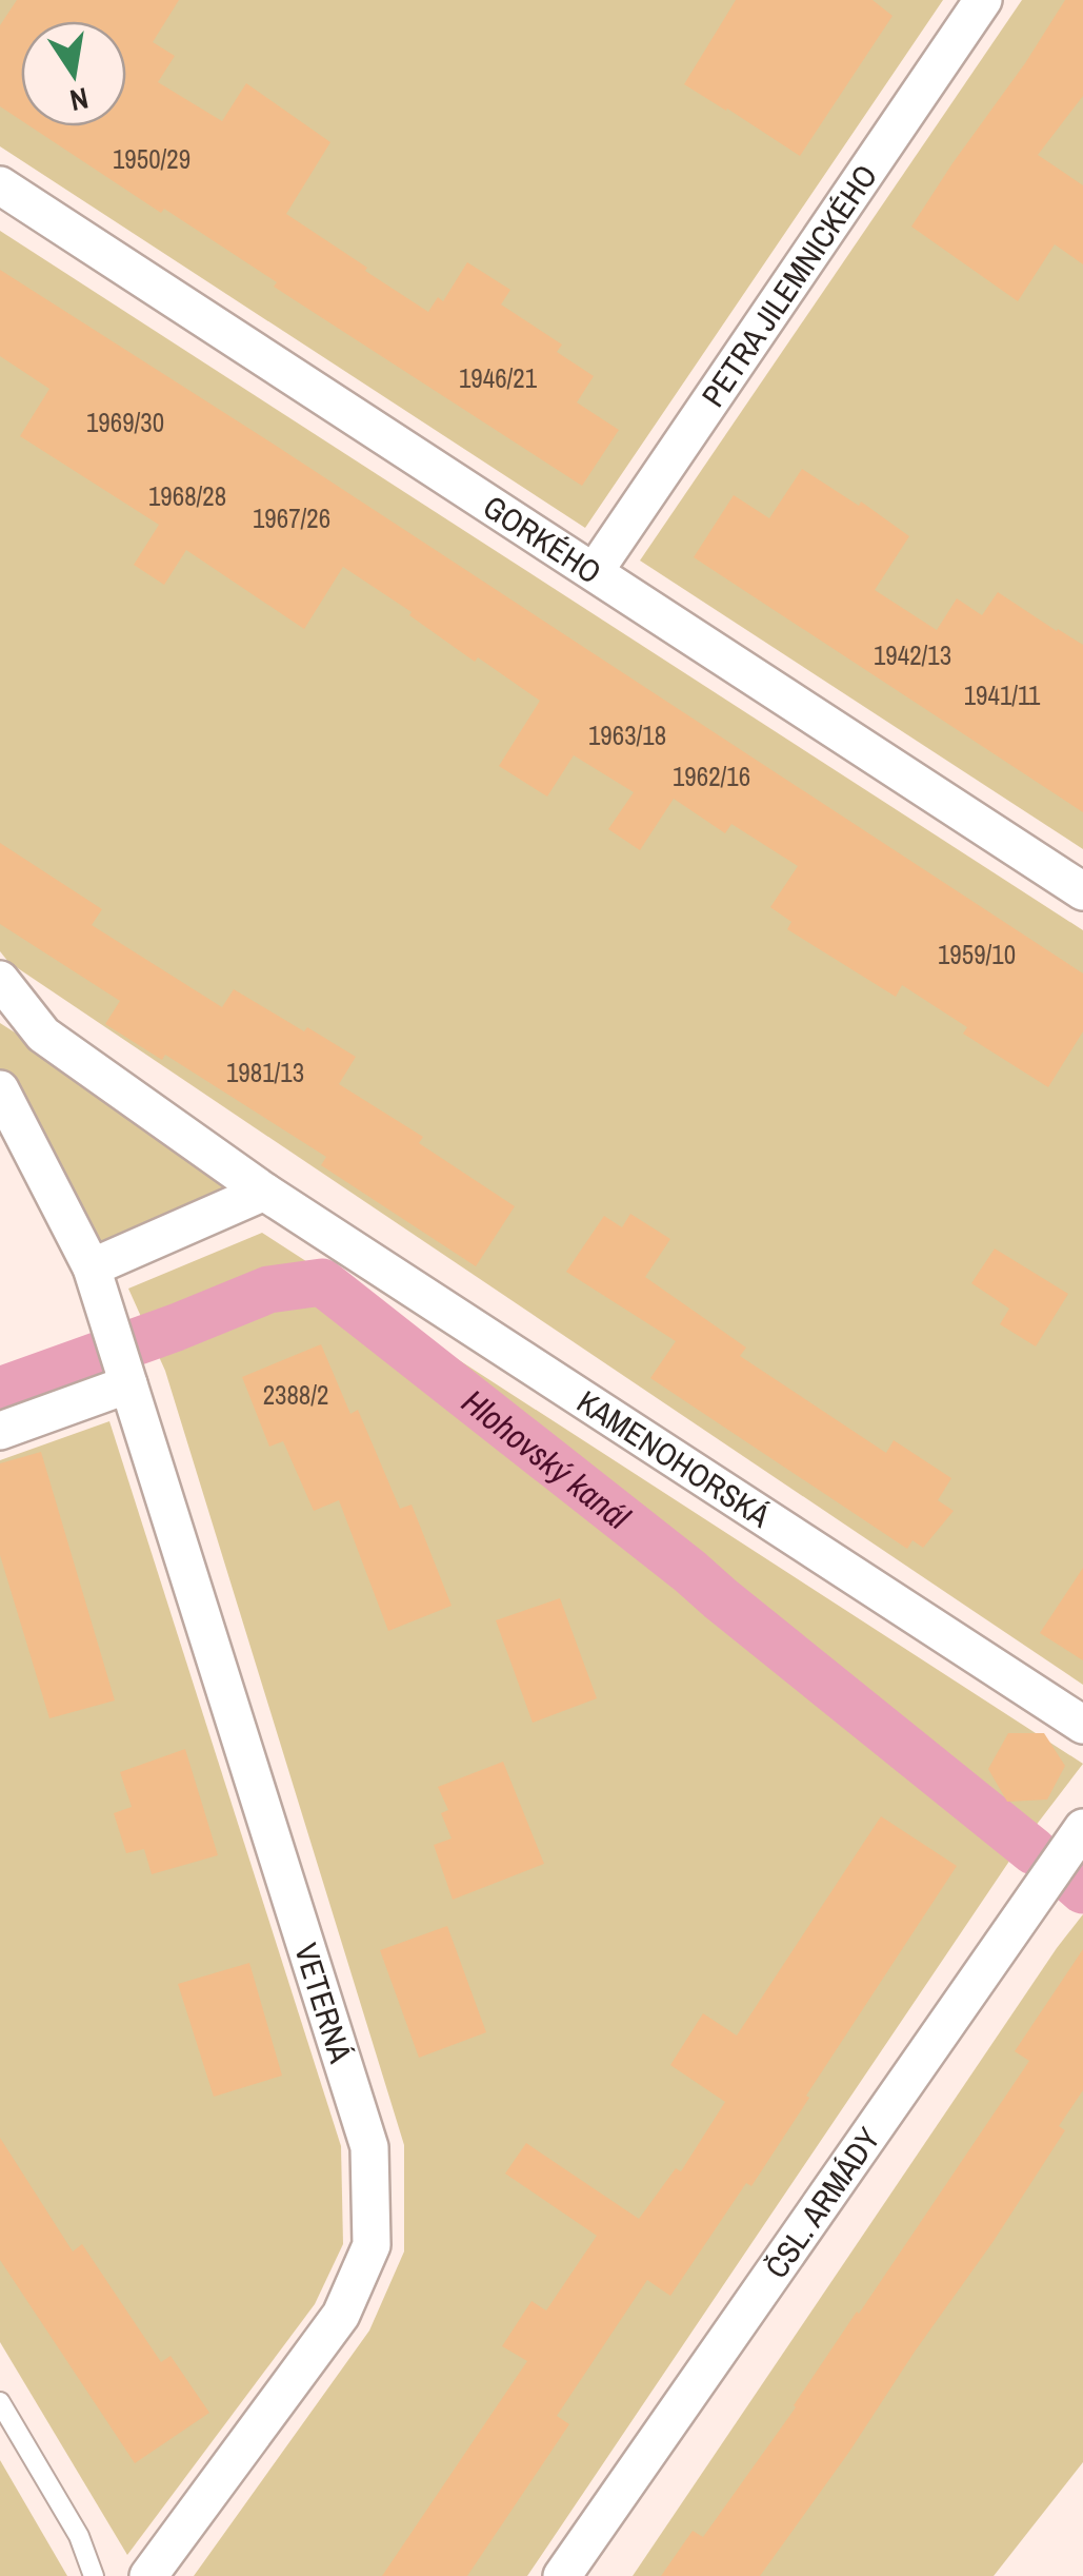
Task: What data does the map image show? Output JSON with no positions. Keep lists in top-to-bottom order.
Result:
{
  "streets": {
    "street": [
      "PETRA JILEMNICKÉHO",
      "GORKÉHO",
      "KAMENOHORSKÁ",
      "VETERNÁ",
      "ČSL. ARMÁDY"
    ]
  },
  "crossings": [
    ["PETRA JILEMNICKÉHO", "GORKÉHO"]
  ],
  "water": ["Hlohovský kanál"],
  "house_numbers": [
    "1950/29",
    "1946/21",
    "1969/30",
    "1968/28",
    "1967/26",
    "1942/13",
    "1941/11",
    "1963/18",
    "1962/16",
    "1959/10",
    "1981/13",
    "2388/2"
  ],
  "north": "bottom"
}
